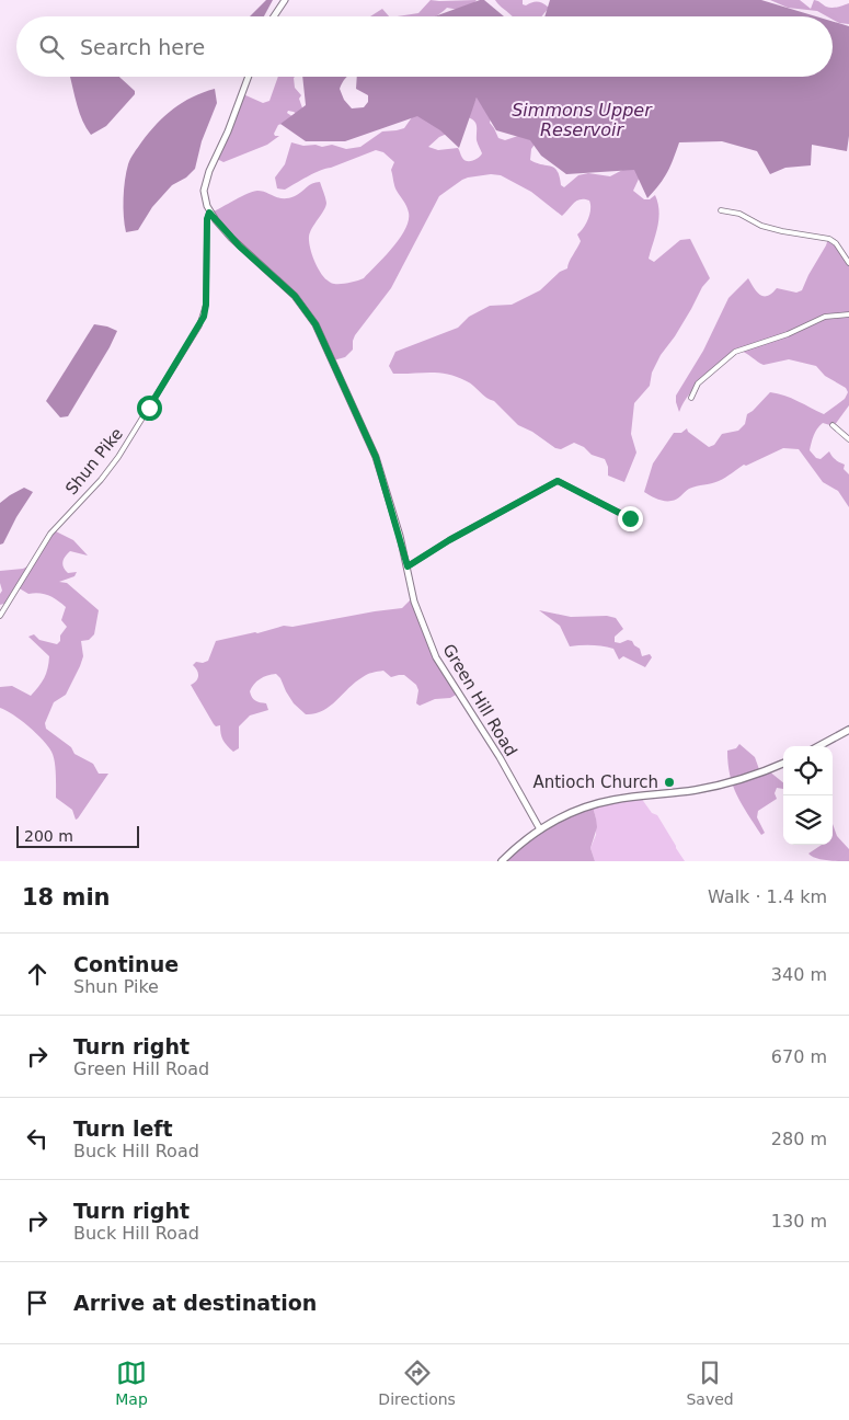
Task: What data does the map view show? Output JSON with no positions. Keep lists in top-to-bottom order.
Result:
{
  "streets": {
    "main road": ["Shun Pike", "Green Hill Road"]
  },
  "crossings": [
    ["Shun Pike", "Green Hill Road"]
  ],
  "water": ["Simmons Upper Reservoir"],
  "places": ["Antioch Church"],
  "scale_bar": "200 m",
  "page": {
    "search": "Search here",
    "scale": "200 m",
    "heading": ["18 min", "Walk · 1.4 km"],
    "list": [
      ["Continue", "Shun Pike", "340 m"],
      ["Turn right", "Green Hill Road", "670 m"],
      ["Turn left", "Buck Hill Road", "280 m"],
      ["Turn right", "Buck Hill Road", "130 m"],
      "Arrive at destination"
    ],
    "nav": ["Map", "Directions", "Saved"]
  }
}
